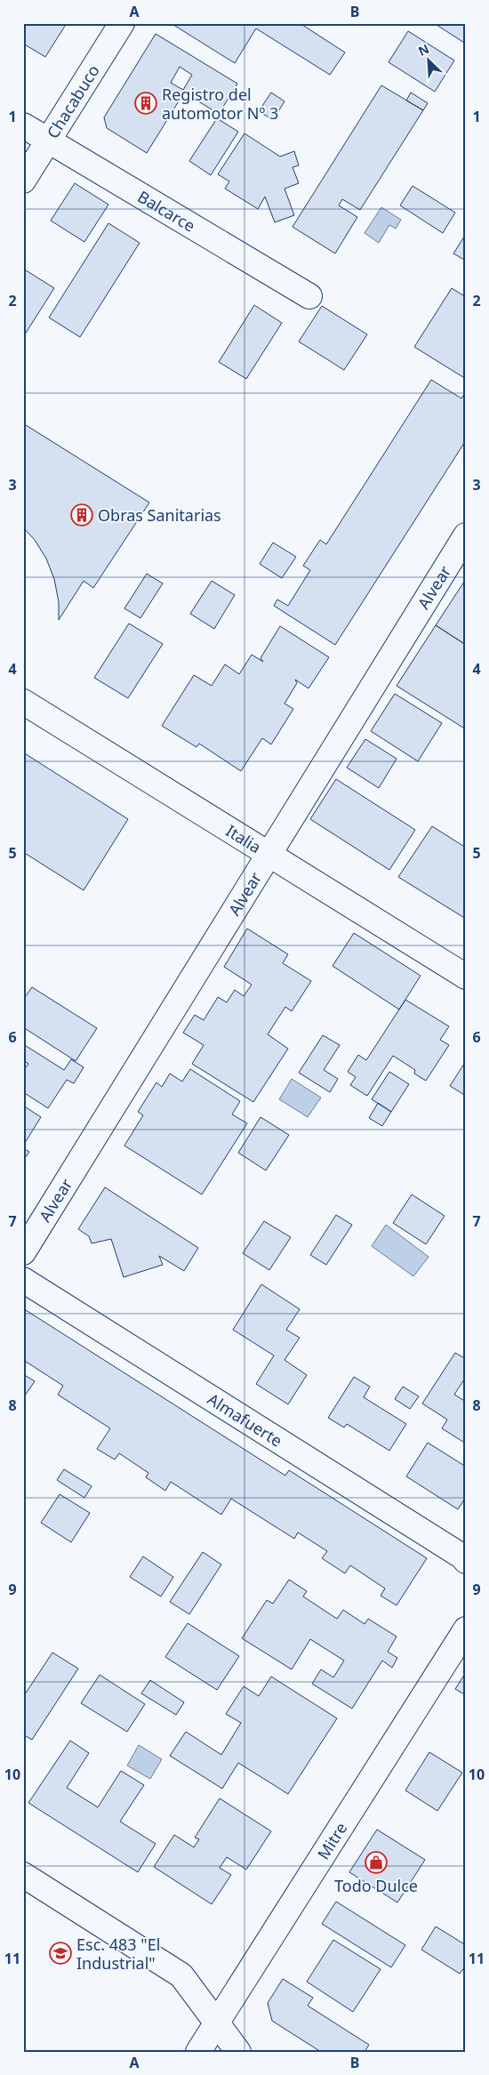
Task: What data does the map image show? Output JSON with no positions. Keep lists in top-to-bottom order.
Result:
{
  "streets": {
    "street": [
      "Chacabuco",
      "Balcarce",
      "Alvear",
      "Italia",
      "Almafuerte",
      "Mitre"
    ]
  },
  "crossings": [
    ["Chacabuco", "Balcarce"],
    ["Alvear", "Italia"]
  ],
  "places": {
    "building": ["Registro del automotor Nº 3", "Obras Sanitarias"],
    "shop": ["Todo Dulce"],
    "school or university": ["Esc. 483 \"El Industrial\""]
  },
  "north": "top left",
  "grid": {
    "columns": ["A", "B"],
    "rows": [
      "1",
      "2",
      "3",
      "4",
      "5",
      "6",
      "7",
      "8",
      "9",
      "10",
      "11"
    ]
  }
}
